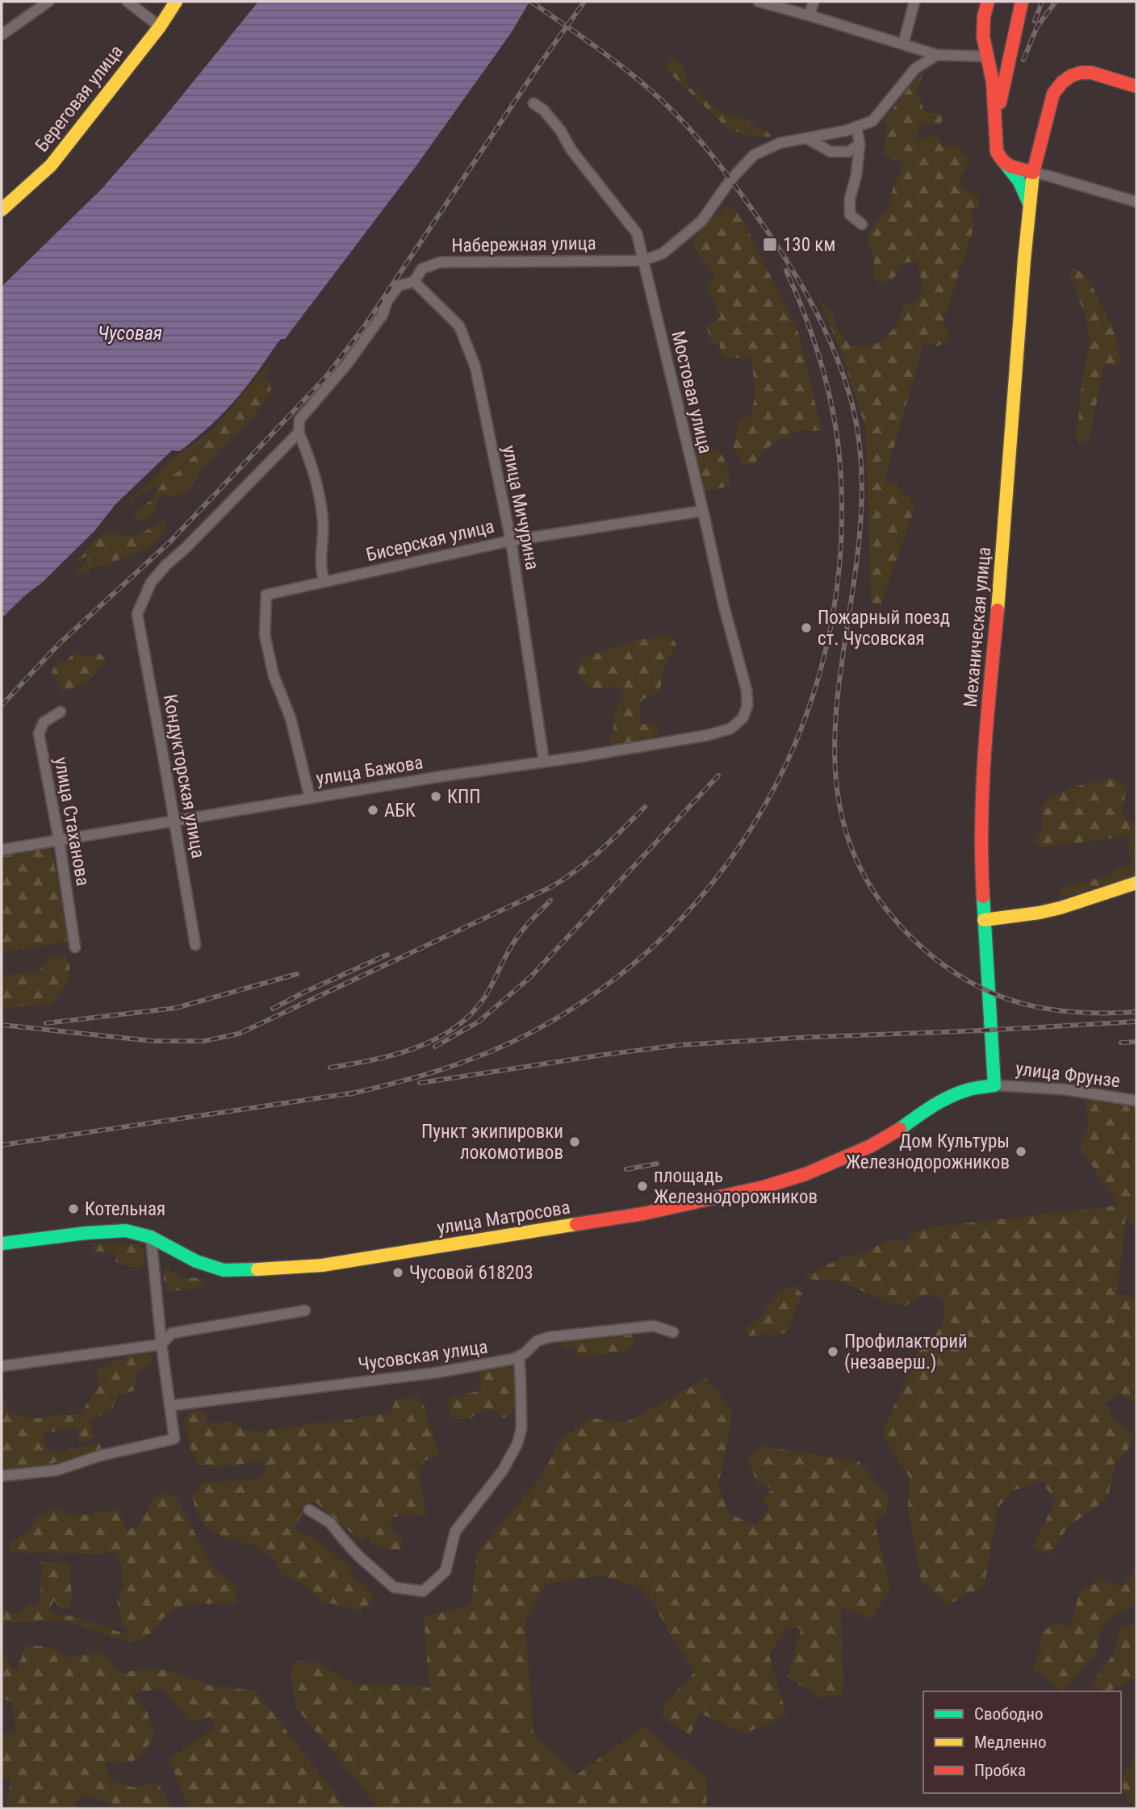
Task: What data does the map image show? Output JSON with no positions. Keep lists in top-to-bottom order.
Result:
{
  "streets": {
    "main road": ["Береговая улица", "Механическая улица", "улица Матросова"],
    "street": [
      "Набережная улица",
      "Мостовая улица",
      "улица Мичурина",
      "Бисерская улица",
      "улица Бажова",
      "Кондукторская улица",
      "улица Стаханова",
      "улица Фрунзе",
      "Чусовская улица"
    ]
  },
  "crossings": [
    ["Набережная улица", "Мостовая улица"],
    ["Набережная улица", "улица Мичурина"],
    ["Набережная улица", "Кондукторская улица"],
    ["Мостовая улица", "Бисерская улица"],
    ["Мостовая улица", "улица Бажова"],
    ["улица Мичурина", "Бисерская улица"],
    ["улица Мичурина", "улица Бажова"],
    ["Бисерская улица", "улица Бажова"],
    ["Механическая улица", "улица Фрунзе"],
    ["Механическая улица", "улица Матросова"],
    ["улица Бажова", "Кондукторская улица"],
    ["улица Бажова", "улица Стаханова"],
    ["улица Фрунзе", "улица Матросова"]
  ],
  "water": ["Чусовая"],
  "places": {
    "transit": ["130 км"],
    "other": [
      "Пожарный поезд ст. Чусовская",
      "КПП",
      "АБК",
      "Пункт экипировки локомотивов",
      "Дом Культуры Железнодорожников",
      "площадь Железнодорожников",
      "Котельная",
      "Чусовой 618203",
      "Профилакторий (незаверш.)"
    ]
  },
  "legend": ["Свободно", "Медленно", "Пробка"]
}
